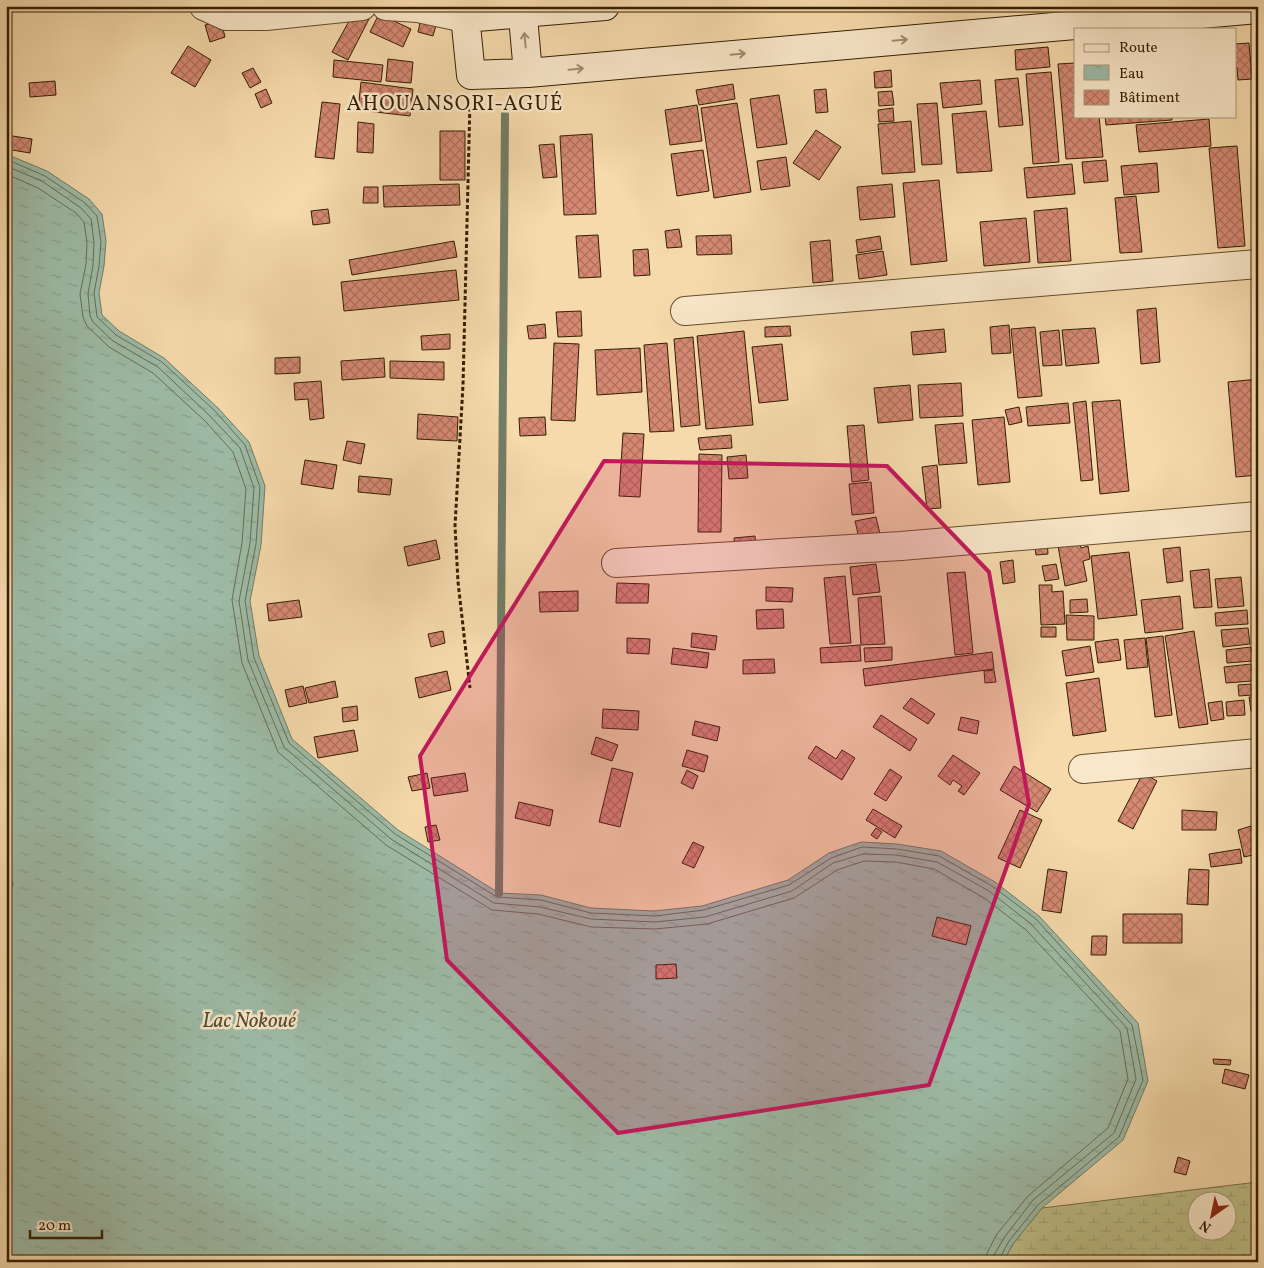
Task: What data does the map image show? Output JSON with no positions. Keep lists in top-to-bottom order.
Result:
{
  "districts": ["AHOUANSORI-AGUÉ"],
  "water": ["Lac Nokoué"],
  "legend": ["Route", "Eau", "Bâtiment"],
  "scale_bar": "20 m",
  "north": "bottom left"
}
